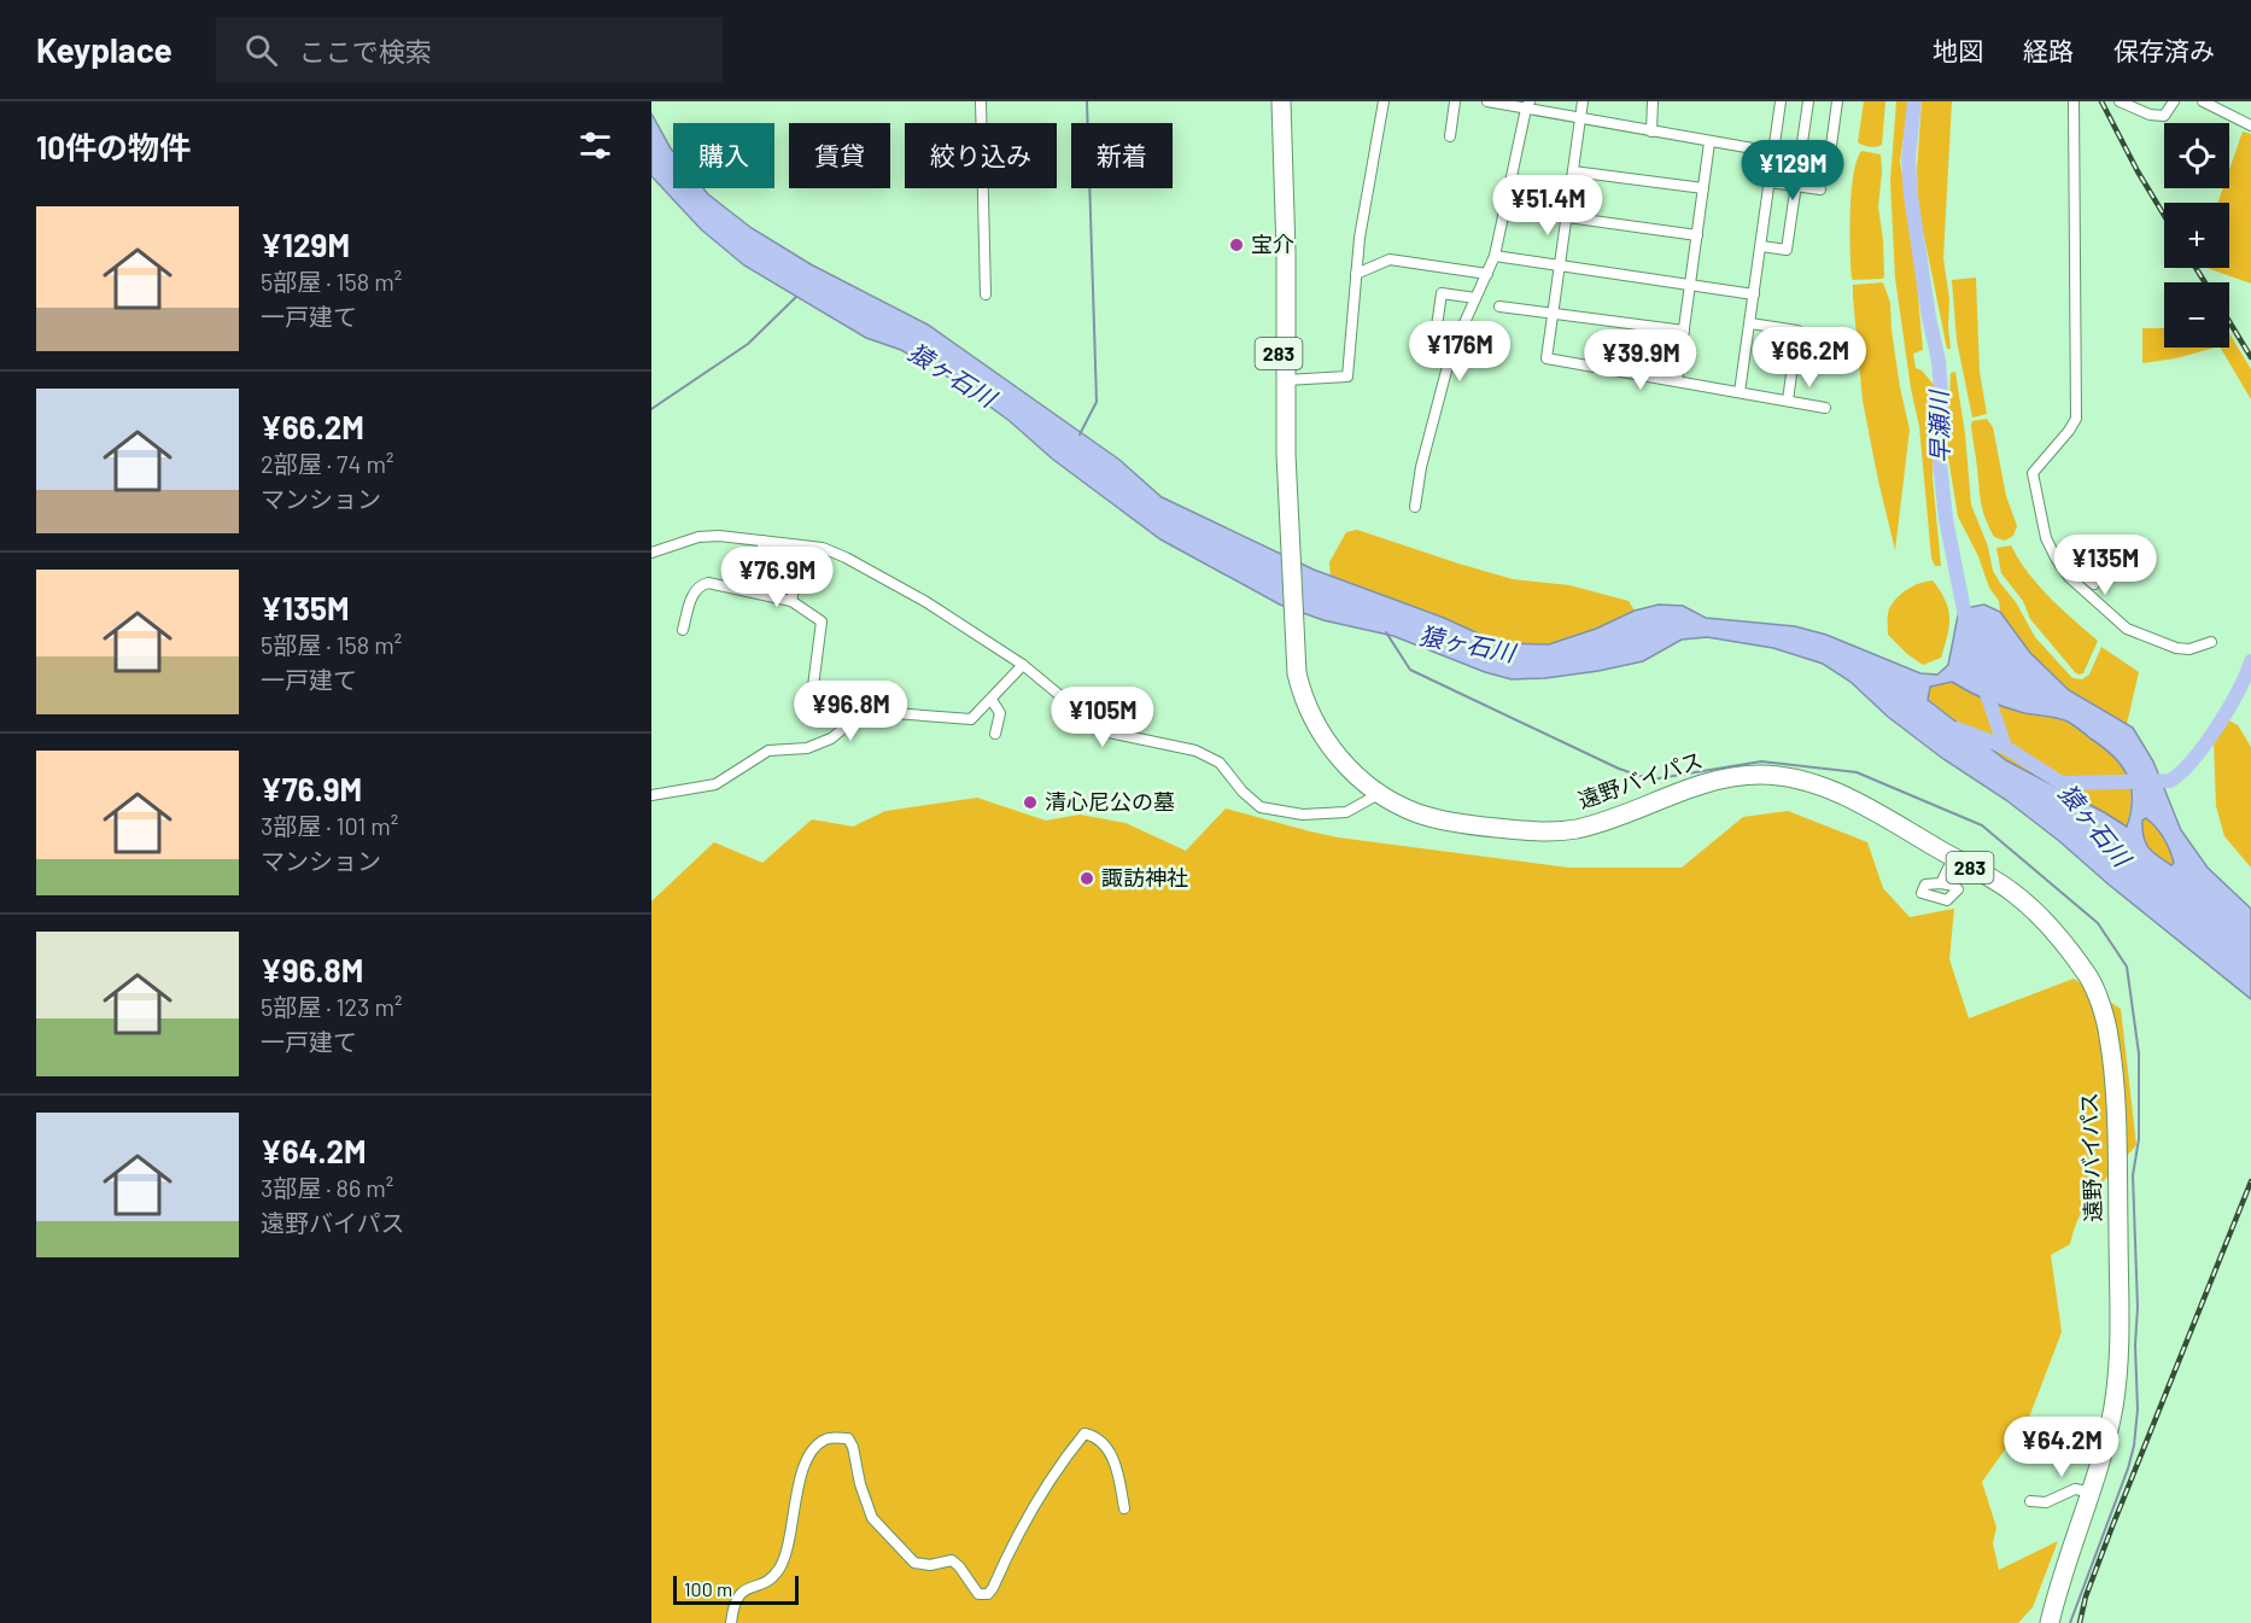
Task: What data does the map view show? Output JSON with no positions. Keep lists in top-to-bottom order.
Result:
{
  "streets": {
    "highway": ["283", "遠野バイパス"]
  },
  "water": ["猿ヶ石川", "早瀬川"],
  "places": ["宝介", "清心尼公の墓", "諏訪神社"],
  "scale_bar": "100 m",
  "page": {
    "header": "Keyplace",
    "search": "ここで検索",
    "nav": ["地図", "経路", "保存済み"],
    "heading": "10件の物件",
    "map_buttons": ["+", "−"],
    "chip": [
      "購入",
      "賃貸",
      "絞り込み",
      "新着"
    ],
    "price": [
      "¥129M",
      "¥51.4M",
      "¥176M",
      "¥66.2M",
      "¥39.9M",
      "¥135M",
      "¥76.9M",
      "¥96.8M",
      "¥105M",
      "¥64.2M"
    ],
    "list": [
      {
        "name": "¥129M",
        "note": "5部屋 · 158 m² · 一戸建て"
      },
      {
        "name": "¥66.2M",
        "note": "2部屋 · 74 m² · マンション"
      },
      {
        "name": "¥135M",
        "note": "5部屋 · 158 m² · 一戸建て"
      },
      {
        "name": "¥76.9M",
        "note": "3部屋 · 101 m² · マンション"
      },
      {
        "name": "¥96.8M",
        "note": "5部屋 · 123 m² · 一戸建て"
      },
      {
        "name": "¥64.2M",
        "note": "3部屋 · 86 m² · 遠野バイパス"
      }
    ],
    "scale": "100 m"
  }
}
